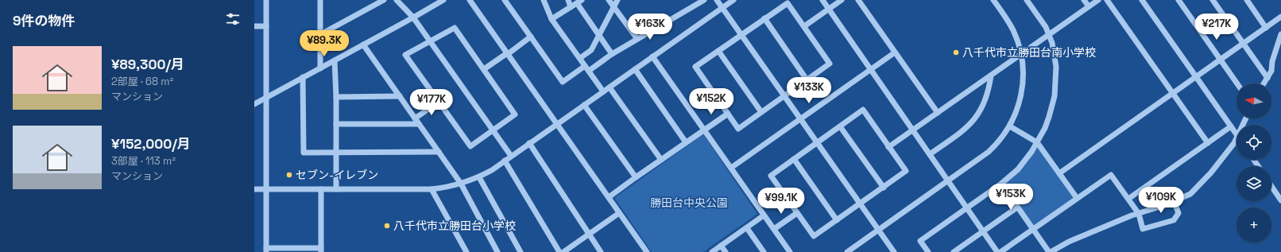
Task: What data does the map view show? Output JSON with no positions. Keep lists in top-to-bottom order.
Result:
{
  "parks": ["勝田台中央公園"],
  "places": ["八千代市立勝田台南小学校", "セブン-イレブン", "八千代市立勝田台小学校"],
  "north": "left",
  "page": {
    "heading": "9件の物件",
    "price": [
      "¥163K",
      "¥217K",
      "¥89.3K",
      "¥133K",
      "¥152K",
      "¥177K",
      "¥153K",
      "¥109K",
      "¥99.1K"
    ],
    "list": [
      {
        "name": "¥89,300/月",
        "note": "2部屋 · 68 m² · マンション"
      },
      {
        "name": "¥152,000/月",
        "note": "3部屋 · 113 m² · マンション"
      }
    ],
    "map_buttons": "+"
  }
}
